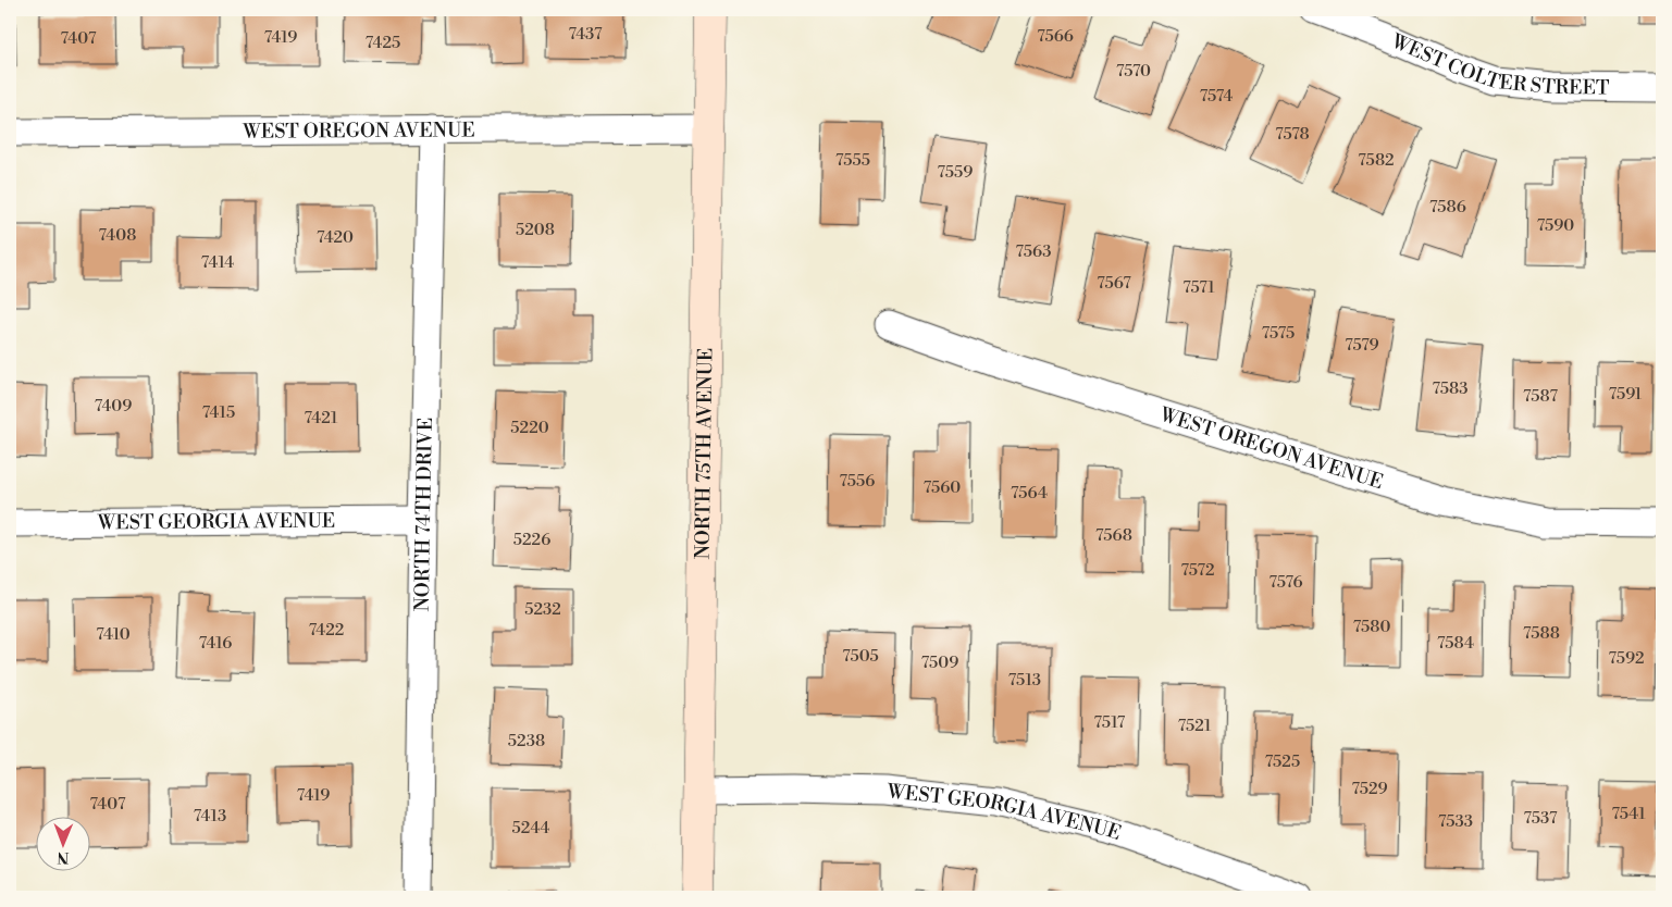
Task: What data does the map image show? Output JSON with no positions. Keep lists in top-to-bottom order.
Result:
{
  "streets": {
    "main road": ["NORTH 75TH AVENUE"],
    "street": [
      "WEST COLTER STREET",
      "WEST OREGON AVENUE",
      "NORTH 74TH DRIVE",
      "WEST GEORGIA AVENUE"
    ]
  },
  "crossings": [
    ["WEST OREGON AVENUE", "NORTH 75TH AVENUE"],
    ["WEST OREGON AVENUE", "NORTH 74TH DRIVE"],
    ["NORTH 75TH AVENUE", "WEST GEORGIA AVENUE"],
    ["NORTH 74TH DRIVE", "WEST GEORGIA AVENUE"]
  ],
  "house_numbers": [
    "7437",
    "7566",
    "7419",
    "7407",
    "7425",
    "7570",
    "7574",
    "7578",
    "7555",
    "7582",
    "7559",
    "7586",
    "7590",
    "5208",
    "7408",
    "7420",
    "7563",
    "7414",
    "7567",
    "7571",
    "7575",
    "7579",
    "7583",
    "7591",
    "7587",
    "7409",
    "7415",
    "7421",
    "5220",
    "7556",
    "7560",
    "7564",
    "7568",
    "5226",
    "7572",
    "7576",
    "5232",
    "7580",
    "7422",
    "7588",
    "7410",
    "7416",
    "7584",
    "7505",
    "7592",
    "7509",
    "7513",
    "7517",
    "7521",
    "5238",
    "7525",
    "7529",
    "7419",
    "7407",
    "7541",
    "7413",
    "7537",
    "7533",
    "5244"
  ],
  "north": "bottom"
}
